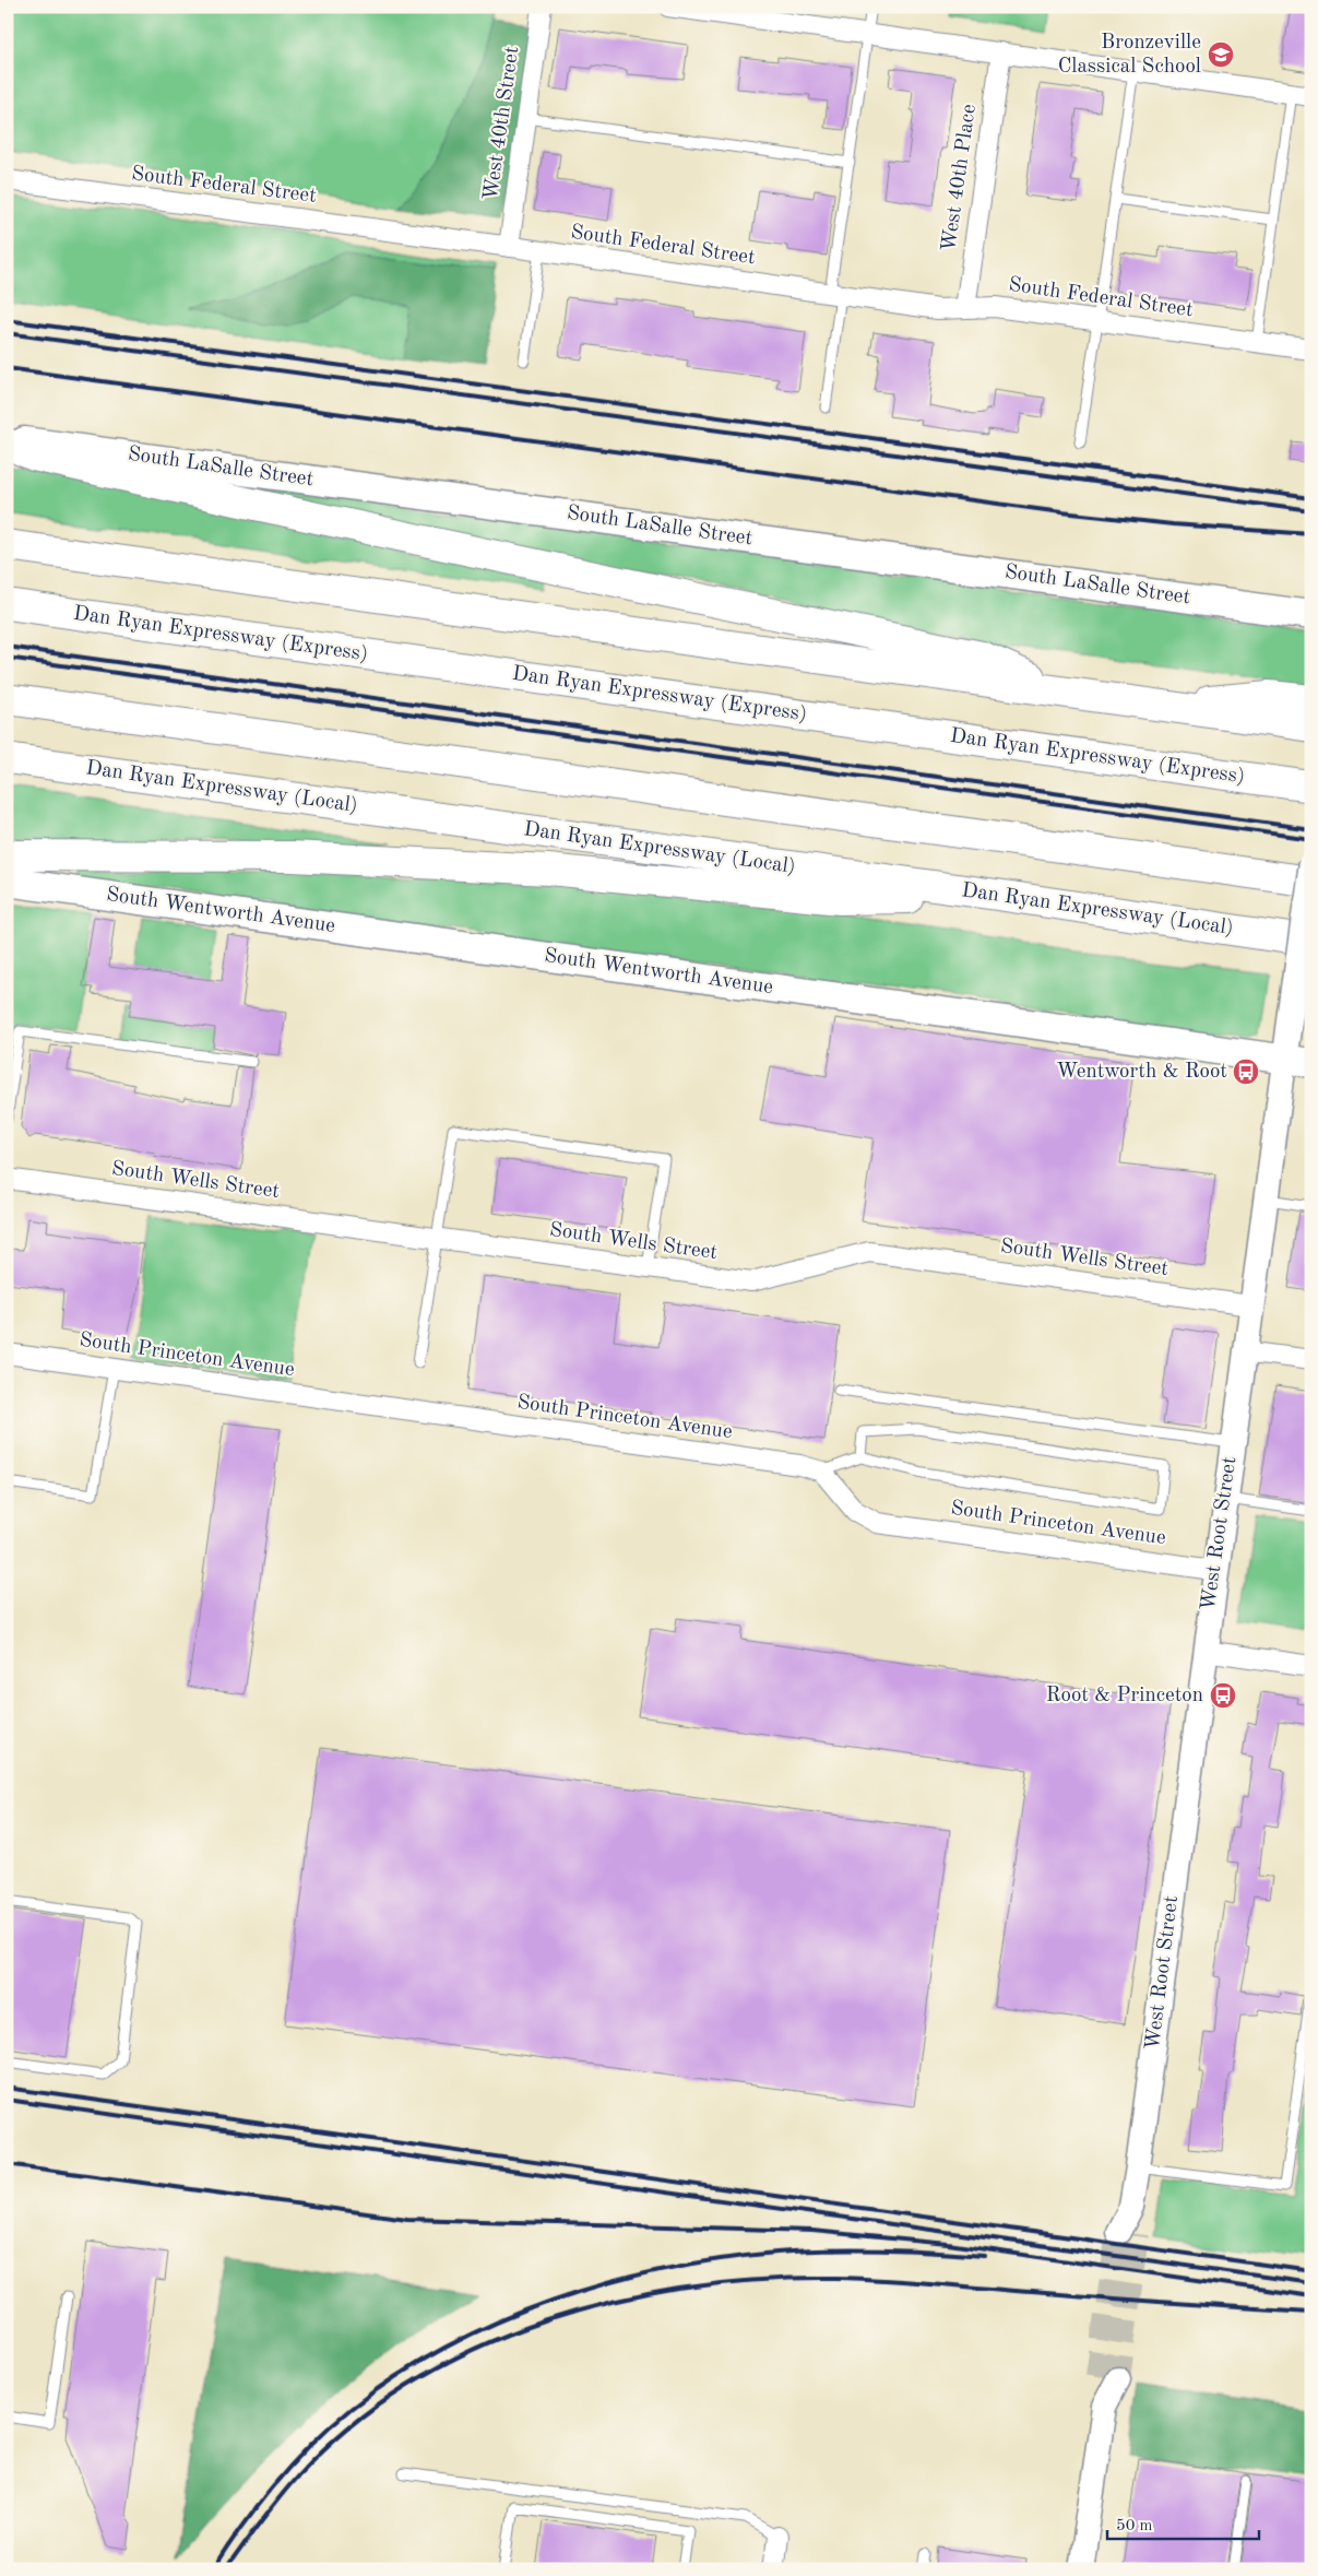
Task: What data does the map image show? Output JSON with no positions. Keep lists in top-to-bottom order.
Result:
{
  "streets": {
    "highway": ["Dan Ryan Expressway (Express)", "Dan Ryan Expressway (Local)"],
    "main road": ["South LaSalle Street", "South Wentworth Avenue"],
    "street": [
      "West 40th Street",
      "West 40th Place",
      "South Federal Street",
      "South Wells Street",
      "South Princeton Avenue",
      "West Root Street"
    ]
  },
  "crossings": [
    ["West 40th Street", "South Federal Street"],
    ["West 40th Place", "South Federal Street"],
    ["South Wentworth Avenue", "West Root Street"],
    ["South Wells Street", "West Root Street"],
    ["South Princeton Avenue", "West Root Street"]
  ],
  "places": {
    "school or university": ["Bronzeville Classical School"],
    "bus stop": ["Wentworth & Root", "Root & Princeton"]
  },
  "scale_bar": "50 m"
}
